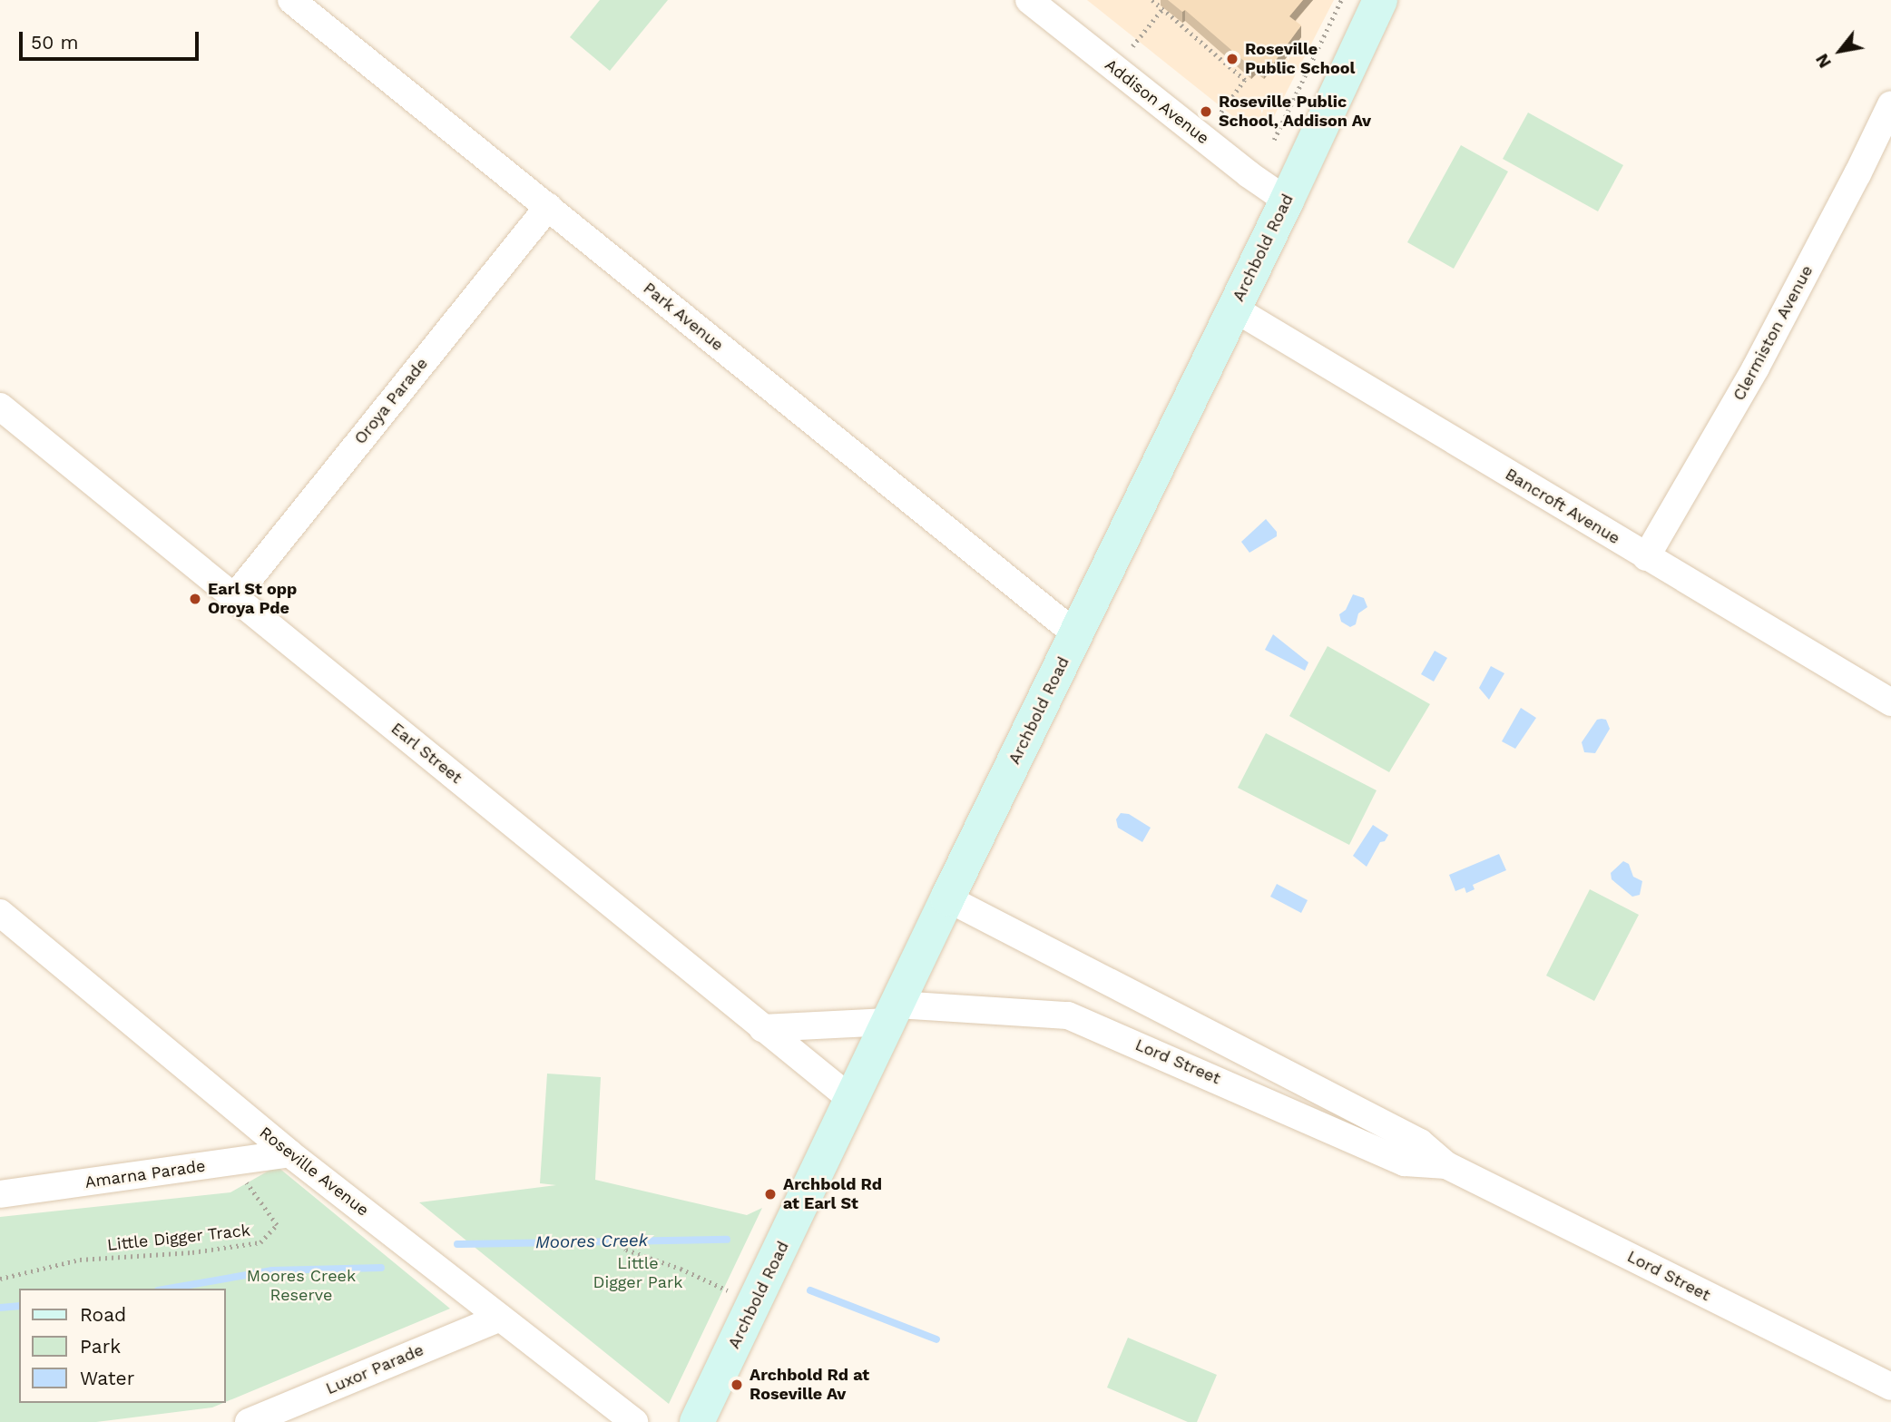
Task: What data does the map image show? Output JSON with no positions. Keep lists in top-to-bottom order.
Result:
{
  "streets": {
    "main road": ["Archbold Road"],
    "street": [
      "Addison Avenue",
      "Park Avenue",
      "Clermiston Avenue",
      "Oroya Parade",
      "Bancroft Avenue",
      "Earl Street",
      "Lord Street",
      "Roseville Avenue",
      "Amarna Parade",
      "Luxor Parade"
    ],
    "path": ["Little Digger Track"]
  },
  "crossings": [
    ["Addison Avenue", "Archbold Road"],
    ["Archbold Road", "Park Avenue"],
    ["Archbold Road", "Bancroft Avenue"],
    ["Archbold Road", "Earl Street"],
    ["Archbold Road", "Lord Street"],
    ["Park Avenue", "Oroya Parade"],
    ["Clermiston Avenue", "Bancroft Avenue"],
    ["Oroya Parade", "Earl Street"],
    ["Earl Street", "Lord Street"],
    ["Roseville Avenue", "Amarna Parade"],
    ["Roseville Avenue", "Luxor Parade"],
    ["Amarna Parade", "Little Digger Track"]
  ],
  "water": ["Moores Creek"],
  "parks": ["Little Digger Park", "Moores Creek Reserve"],
  "places": [
    "Roseville Public School",
    "Roseville Public School, Addison Av",
    "Earl St opp Oroya Pde",
    "Archbold Rd at Earl St",
    "Archbold Rd at Roseville Av"
  ],
  "legend": ["Road", "Park", "Water"],
  "scale_bar": "50 m",
  "north": "bottom left"
}
